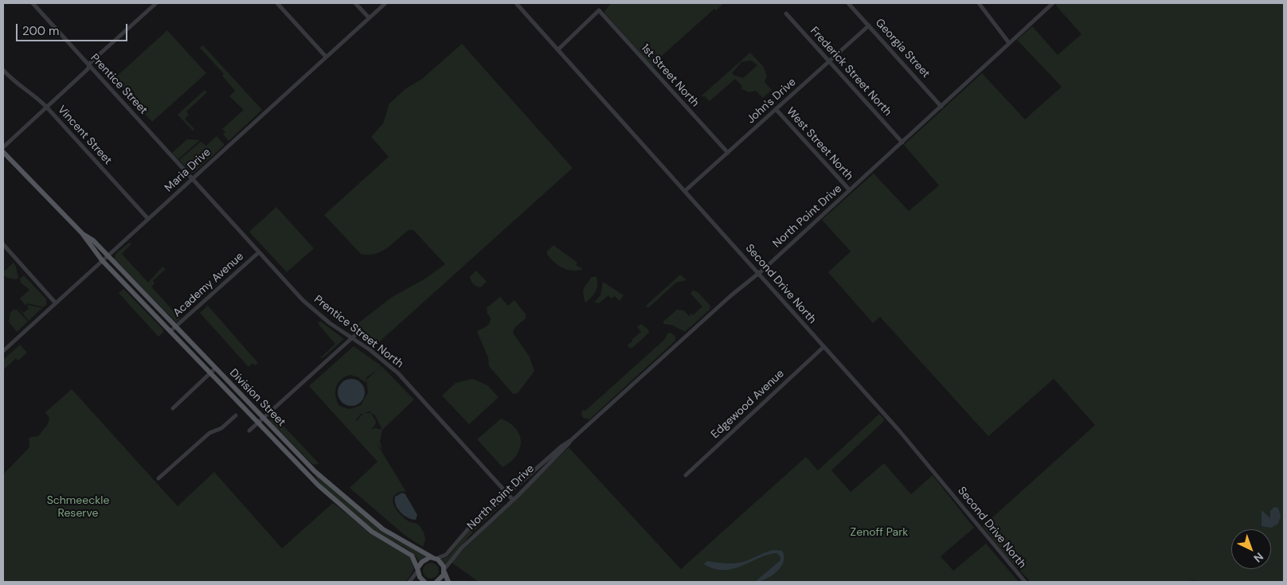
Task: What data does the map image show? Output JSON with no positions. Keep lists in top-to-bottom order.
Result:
{
  "streets": {
    "main road": ["Division Street"],
    "street": [
      "Georgia Street",
      "Frederick Street North",
      "1st Street North",
      "Prentice Street",
      "John's Drive",
      "Vincent Street",
      "West Street North",
      "Maria Drive",
      "North Point Drive",
      "Second Drive North",
      "Academy Avenue",
      "Prentice Street North",
      "Edgewood Avenue"
    ]
  },
  "crossings": [
    ["Georgia Street", "John's Drive"],
    ["Georgia Street", "North Point Drive"],
    ["Frederick Street North", "John's Drive"],
    ["Frederick Street North", "North Point Drive"],
    ["1st Street North", "John's Drive"],
    ["1st Street North", "Second Drive North"],
    ["Prentice Street", "Maria Drive"],
    ["Prentice Street", "Prentice Street North"],
    ["John's Drive", "West Street North"],
    ["John's Drive", "Second Drive North"],
    ["Vincent Street", "Maria Drive"],
    ["West Street North", "North Point Drive"],
    ["Maria Drive", "Prentice Street North"],
    ["Maria Drive", "Division Street"],
    ["North Point Drive", "Second Drive North"],
    ["North Point Drive", "Prentice Street North"],
    ["North Point Drive", "Division Street"],
    ["Second Drive North", "Edgewood Avenue"],
    ["Academy Avenue", "Prentice Street North"],
    ["Academy Avenue", "Division Street"]
  ],
  "parks": ["Schmeeckle Reserve", "Zenoff Park"],
  "scale_bar": "200 m",
  "north": "bottom right"
}
